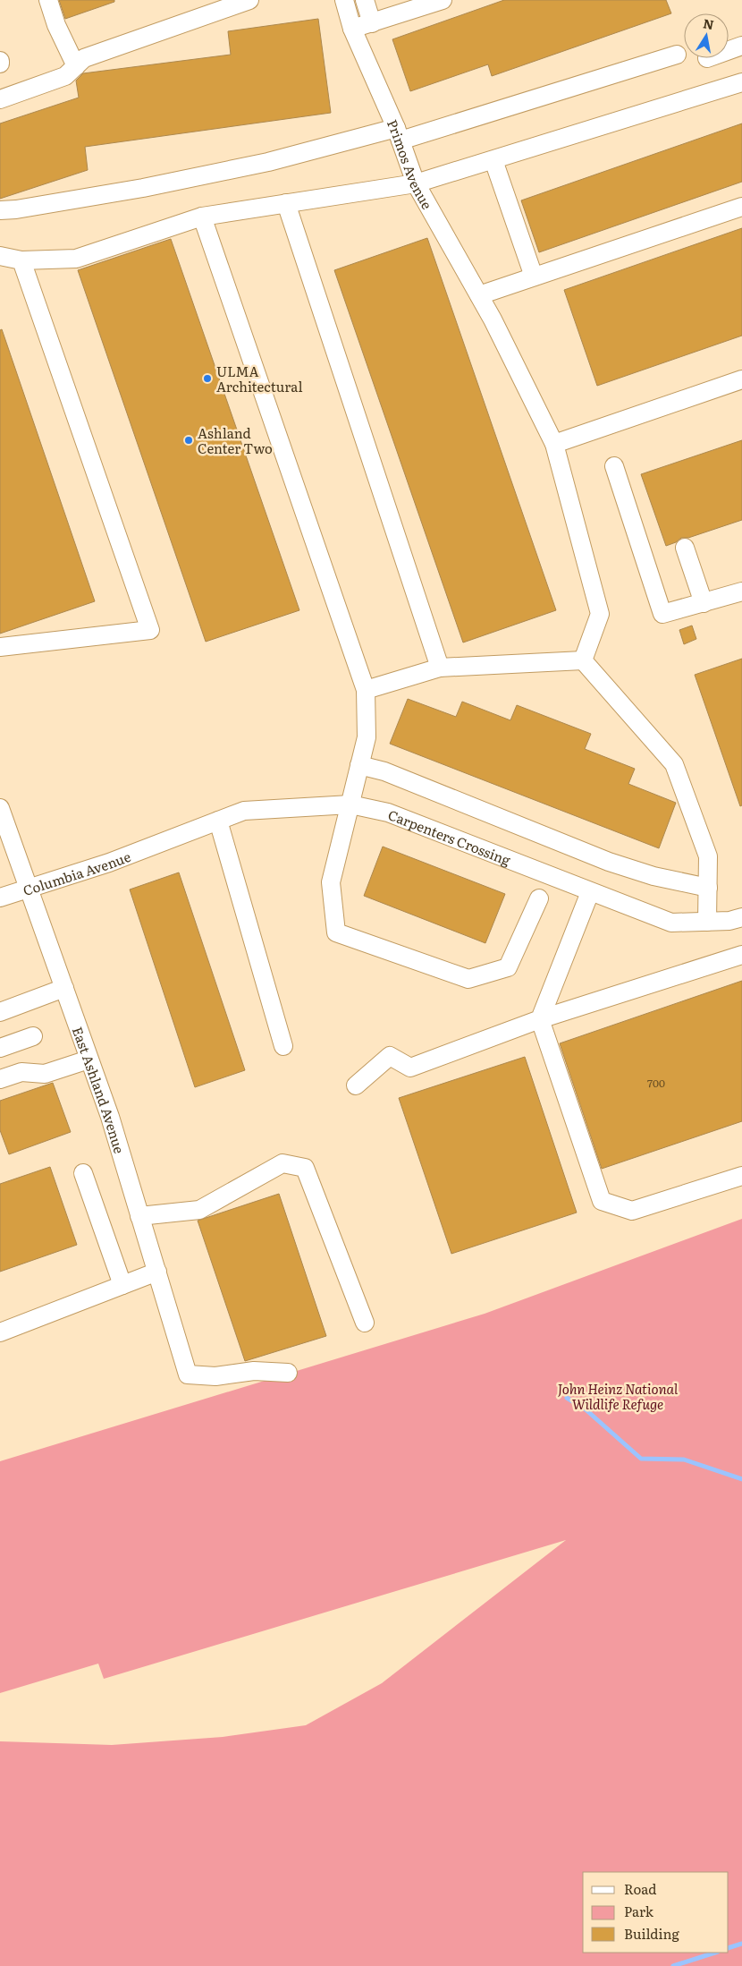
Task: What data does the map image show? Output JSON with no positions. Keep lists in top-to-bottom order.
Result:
{
  "streets": {
    "street": [
      "Primos Avenue",
      "Carpenters Crossing",
      "Columbia Avenue",
      "East Ashland Avenue"
    ]
  },
  "crossings": [
    ["Carpenters Crossing", "Columbia Avenue"],
    ["Columbia Avenue", "East Ashland Avenue"]
  ],
  "parks": ["John Heinz National Wildlife Refuge"],
  "places": ["ULMA Architectural", "Ashland Center Two"],
  "house_numbers": ["700"],
  "legend": ["Road", "Park", "Building"],
  "north": "top"
}
